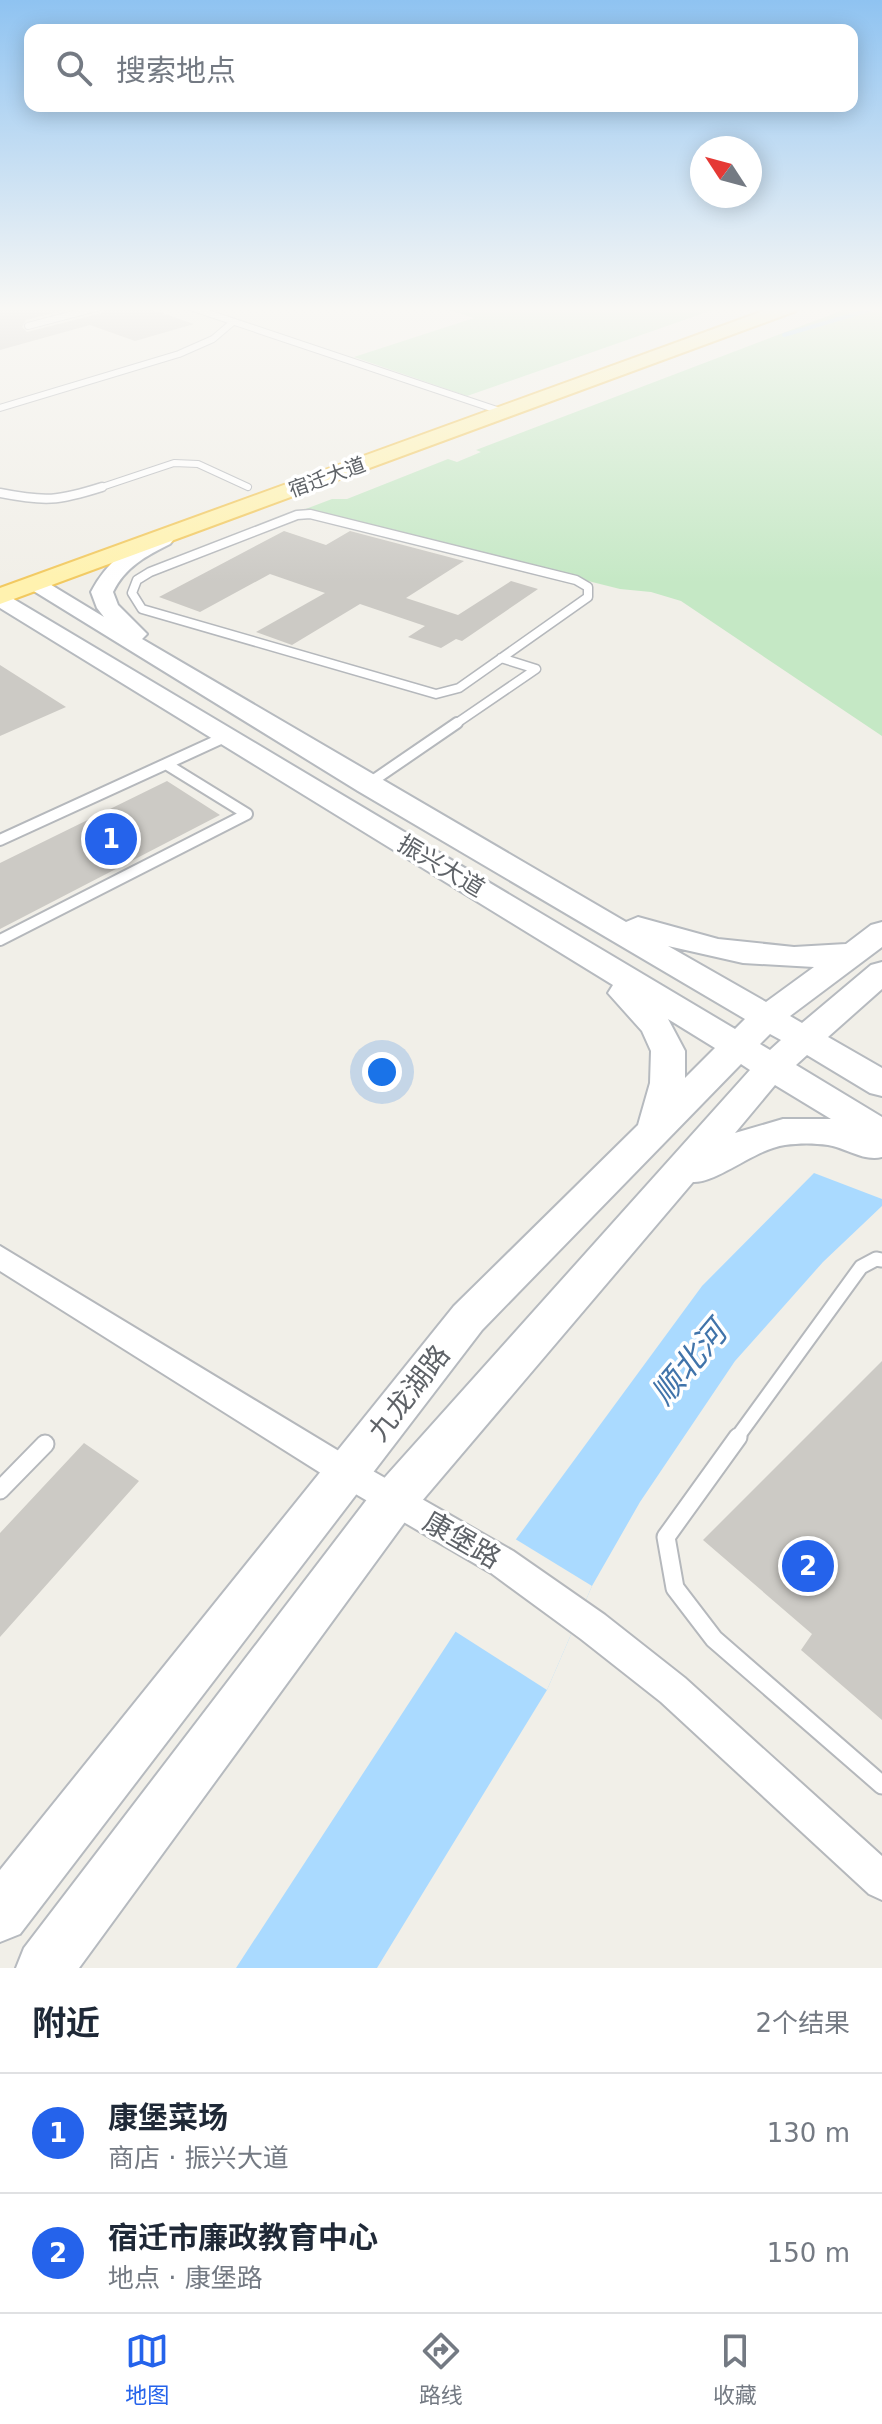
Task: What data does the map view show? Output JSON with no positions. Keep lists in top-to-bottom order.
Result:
{
  "streets": {
    "main road": ["宿迁大道", "振兴大道", "九龙湖路"],
    "street": ["康堡路"]
  },
  "crossings": [
    ["宿迁大道", "振兴大道"],
    ["振兴大道", "九龙湖路"],
    ["九龙湖路", "康堡路"]
  ],
  "water": ["顺北河"],
  "north": "top left",
  "page": {
    "search": "搜索地点",
    "pins": ["1", "2"],
    "heading": ["附近", "2个结果"],
    "list": [
      {
        "mark": "1",
        "name": "康堡菜场",
        "note": "商店 · 振兴大道",
        "value": "130 m"
      },
      {
        "mark": "2",
        "name": "宿迁市廉政教育中心",
        "note": "地点 · 康堡路",
        "value": "150 m"
      }
    ],
    "nav": ["地图", "路线", "收藏"]
  }
}
